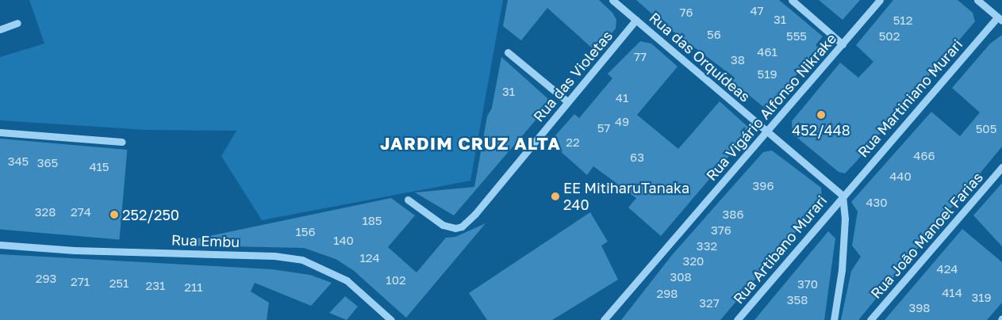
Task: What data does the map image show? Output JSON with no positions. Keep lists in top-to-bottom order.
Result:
{
  "streets": {
    "street": [
      "Rua das Orquídeas",
      "Rua das Violetas",
      "Rua Martiniano Murari",
      "Rua Vigário Alfonso Nikrake",
      "Rua João Manoel Farias",
      "Rua Embu",
      "Rua Artibano Murari"
    ]
  },
  "crossings": [
    ["Rua das Orquídeas", "Rua das Violetas"],
    ["Rua das Orquídeas", "Rua Martiniano Murari"],
    ["Rua das Orquídeas", "Rua Vigário Alfonso Nikrake"],
    ["Rua das Orquídeas", "Rua Artibano Murari"],
    ["Rua Martiniano Murari", "Rua Artibano Murari"]
  ],
  "districts": ["JARDIM CRUZ ALTA"],
  "places": ["452/448", "EE MitiharuTanaka 240", "252/250"],
  "house_numbers": [
    "47",
    "76",
    "31",
    "512",
    "56",
    "555",
    "502",
    "461",
    "77",
    "38",
    "519",
    "31",
    "41",
    "49",
    "57",
    "505",
    "22",
    "466",
    "63",
    "345",
    "365",
    "415",
    "440",
    "396",
    "430",
    "328",
    "274",
    "386",
    "185",
    "376",
    "156",
    "140",
    "332",
    "124",
    "320",
    "424",
    "308",
    "293",
    "102",
    "271",
    "251",
    "370",
    "231",
    "211",
    "414",
    "298",
    "319",
    "358",
    "327",
    "398"
  ]
}
